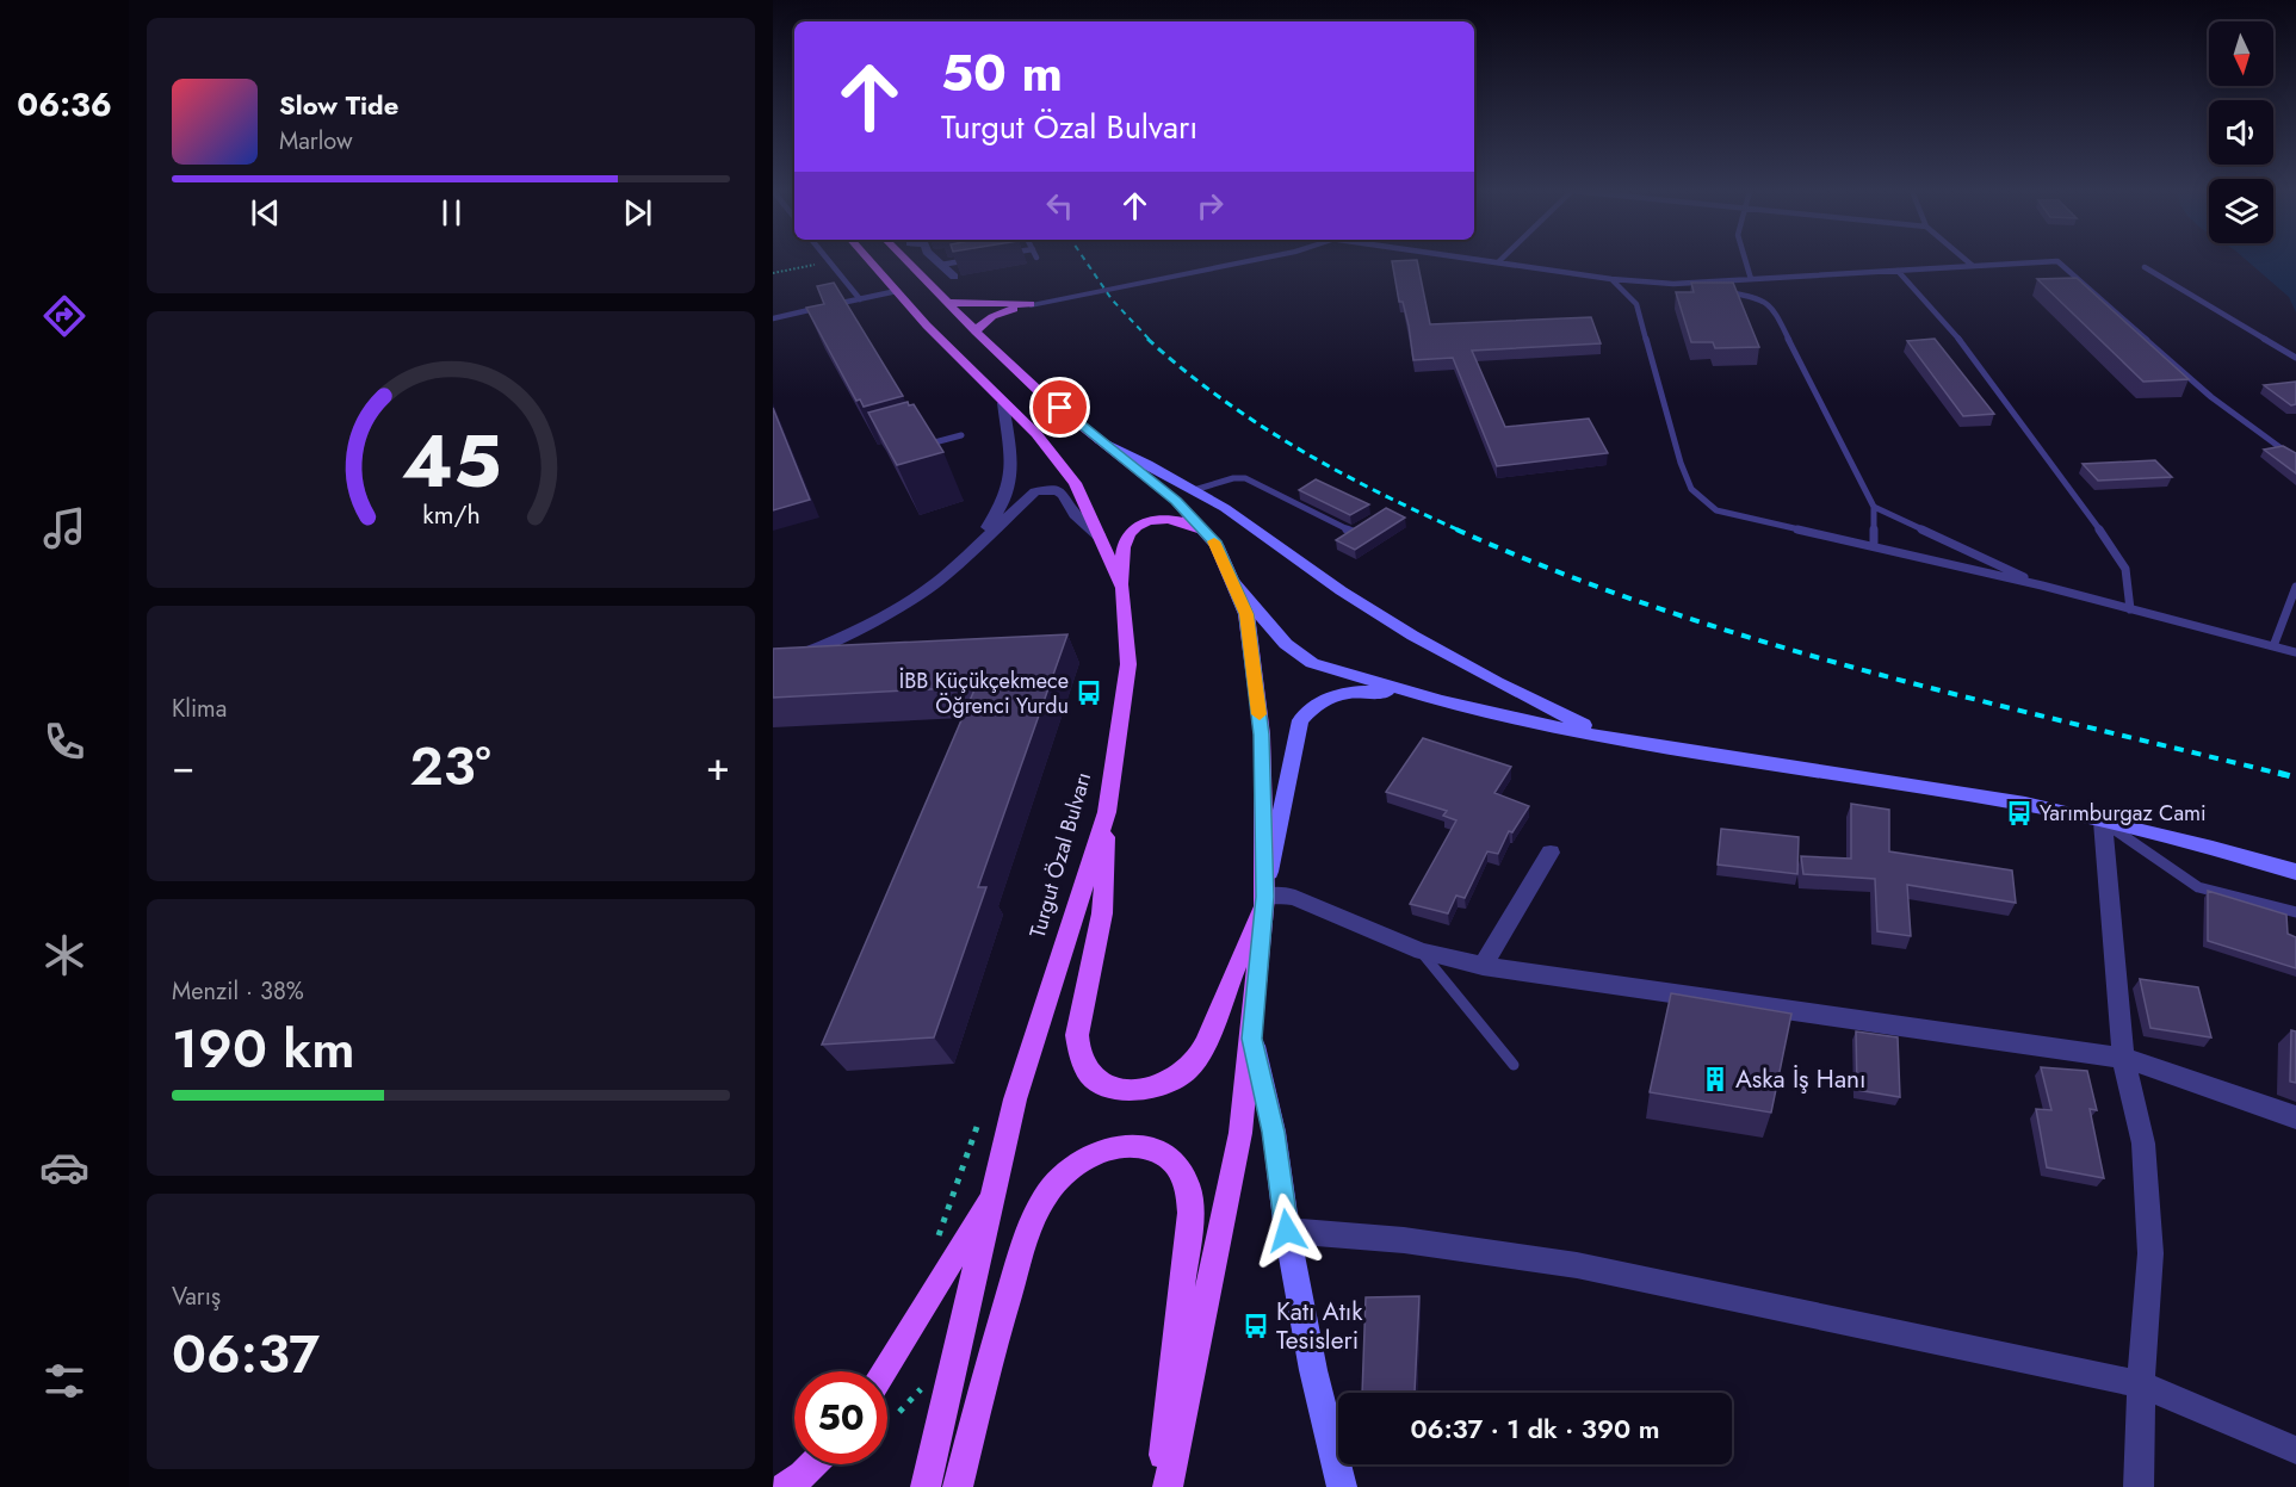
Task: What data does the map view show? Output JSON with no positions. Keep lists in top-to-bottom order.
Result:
{
  "streets": {
    "main road": ["Turgut Özal Bulvarı"]
  },
  "places": {
    "bus stop": ["İBB Küçükçekmece Öğrenci Yurdu", "Yarımburgaz Cami", "Katı Atık Tesisleri"],
    "building": ["Aska İş Hanı"]
  },
  "north": "bottom",
  "page": {
    "tabs": "06:36",
    "turn": ["50 m", "Turgut Özal Bulvarı"],
    "song": ["Slow Tide", "Marlow"],
    "tile": [
      "Klima",
      ["Menzil · 38%", "190 km"],
      ["Varış", "06:37"]
    ],
    "heat": ["−", "23°", "+"],
    "limit": "50",
    "trip": "06:37 · 1 dk · 390 m",
    "gauge": ["45", "km/h"]
  }
}
